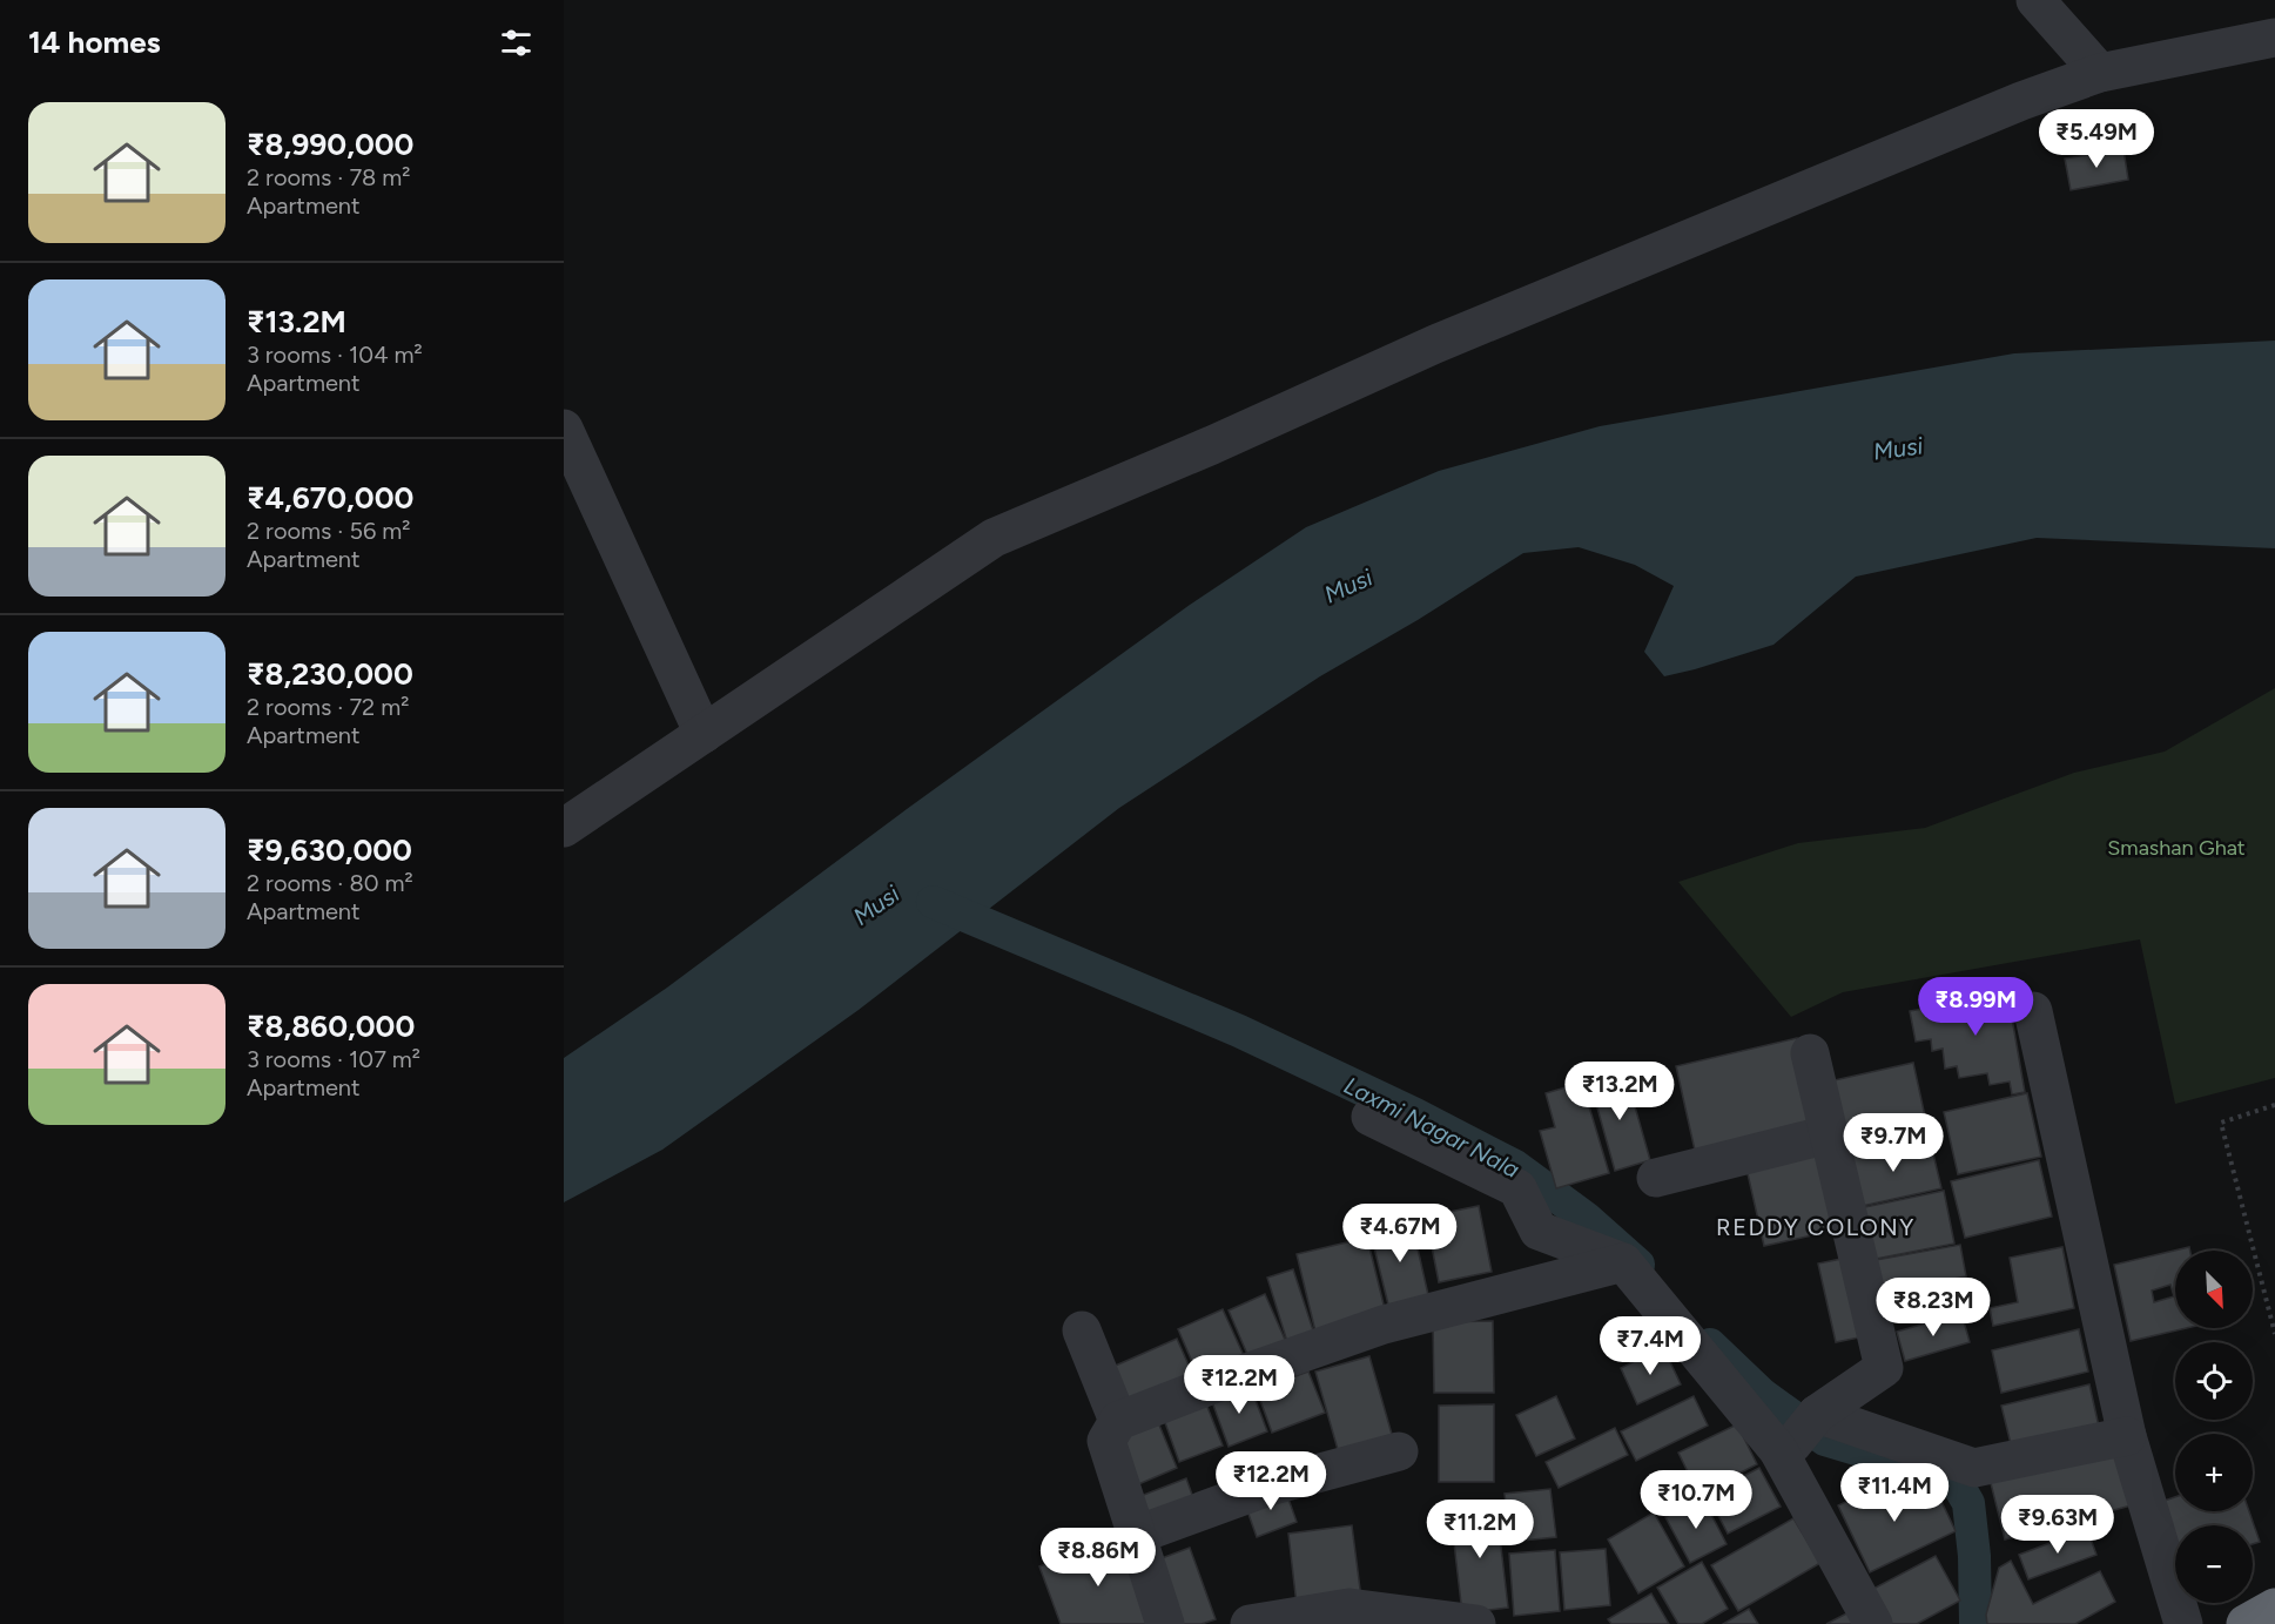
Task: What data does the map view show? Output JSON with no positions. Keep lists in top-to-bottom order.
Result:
{
  "districts": ["REDDY COLONY"],
  "water": ["Musi", "Laxmi Nagar Nala"],
  "parks": ["Smashan Ghat"],
  "north": "bottom right",
  "page": {
    "heading": "14 homes",
    "list": [
      {
        "name": "₹8,990,000",
        "note": "2 rooms · 78 m² · Apartment"
      },
      {
        "name": "₹13.2M",
        "note": "3 rooms · 104 m² · Apartment"
      },
      {
        "name": "₹4,670,000",
        "note": "2 rooms · 56 m² · Apartment"
      },
      {
        "name": "₹8,230,000",
        "note": "2 rooms · 72 m² · Apartment"
      },
      {
        "name": "₹9,630,000",
        "note": "2 rooms · 80 m² · Apartment"
      },
      {
        "name": "₹8,860,000",
        "note": "3 rooms · 107 m² · Apartment"
      }
    ],
    "price": [
      "₹5.49M",
      "₹8.99M",
      "₹13.2M",
      "₹9.7M",
      "₹4.67M",
      "₹8.23M",
      "₹7.4M",
      "₹12.2M",
      "₹12.2M",
      "₹11.4M",
      "₹10.7M",
      "₹9.63M",
      "₹11.2M",
      "₹8.86M"
    ],
    "map_buttons": ["+", "−"]
  }
}
